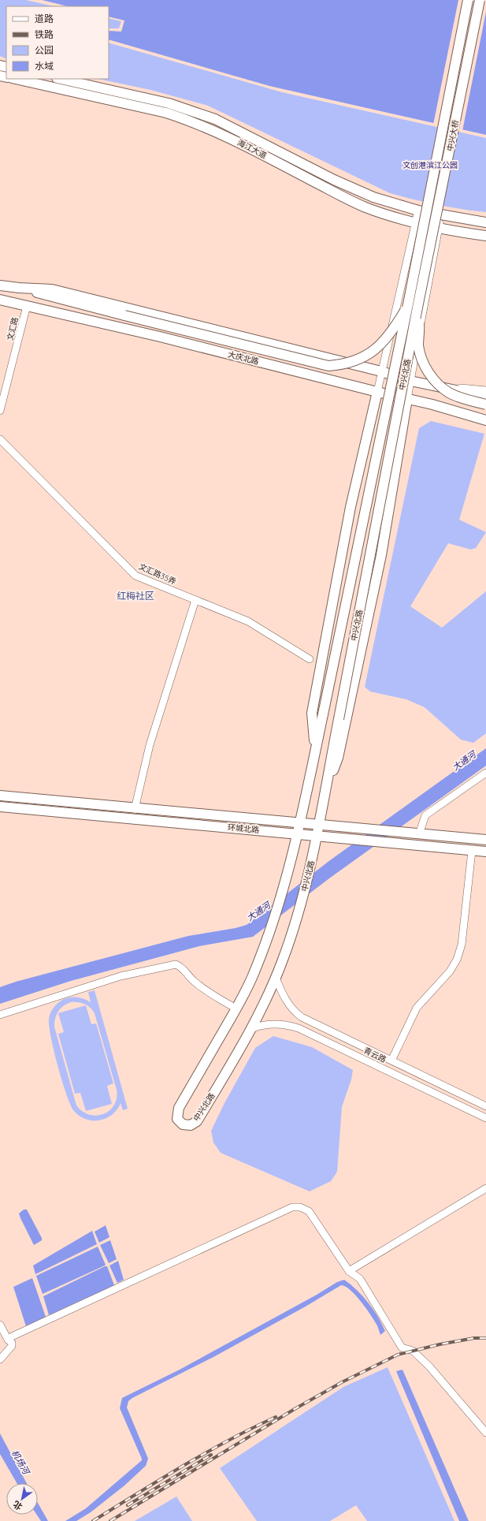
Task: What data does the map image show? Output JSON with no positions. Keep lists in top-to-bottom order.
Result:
{
  "streets": {
    "main road": [
      "中兴大桥",
      "海江大道",
      "大庆北路",
      "中兴北路",
      "环城北路"
    ],
    "street": ["文汇路", "文汇路35弄", "青云路"]
  },
  "crossings": [
    ["中兴大桥", "中兴北路"],
    ["文汇路", "大庆北路"],
    ["中兴北路", "环城北路"],
    ["中兴北路", "青云路"]
  ],
  "districts": ["红梅社区"],
  "water": ["大通河", "机场河"],
  "parks": ["文创港滨江公园"],
  "legend": [
    "道路",
    "铁路",
    "公园",
    "水域"
  ],
  "north": "bottom left"
}
